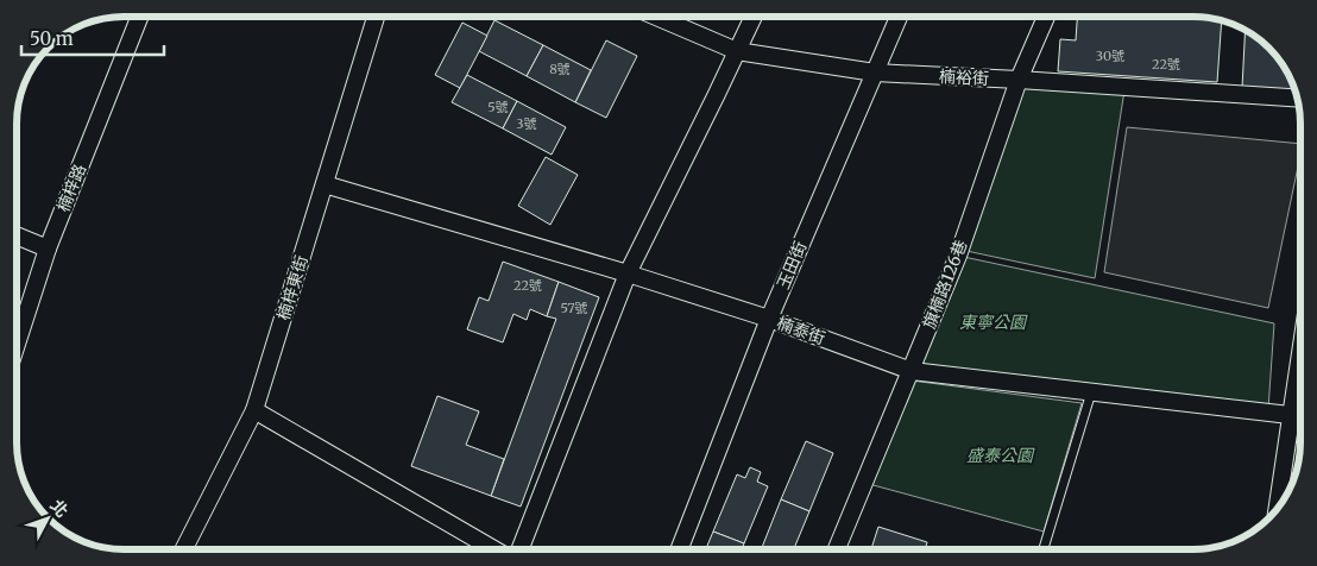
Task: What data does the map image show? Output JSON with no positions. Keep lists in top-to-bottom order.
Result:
{
  "streets": {
    "street": [
      "楠裕街",
      "楠梓路",
      "玉田街",
      "旗楠路126巷",
      "楠梓東街",
      "楠泰街"
    ]
  },
  "crossings": [
    ["楠裕街", "玉田街"],
    ["楠裕街", "旗楠路126巷"],
    ["玉田街", "楠泰街"],
    ["旗楠路126巷", "楠泰街"],
    ["楠梓東街", "楠泰街"]
  ],
  "parks": ["東寧公園", "盛泰公園"],
  "house_numbers": [
    "30號",
    "22號",
    "8號",
    "5號",
    "3號",
    "22號",
    "57號"
  ],
  "scale_bar": "50 m",
  "north": "top right"
}
